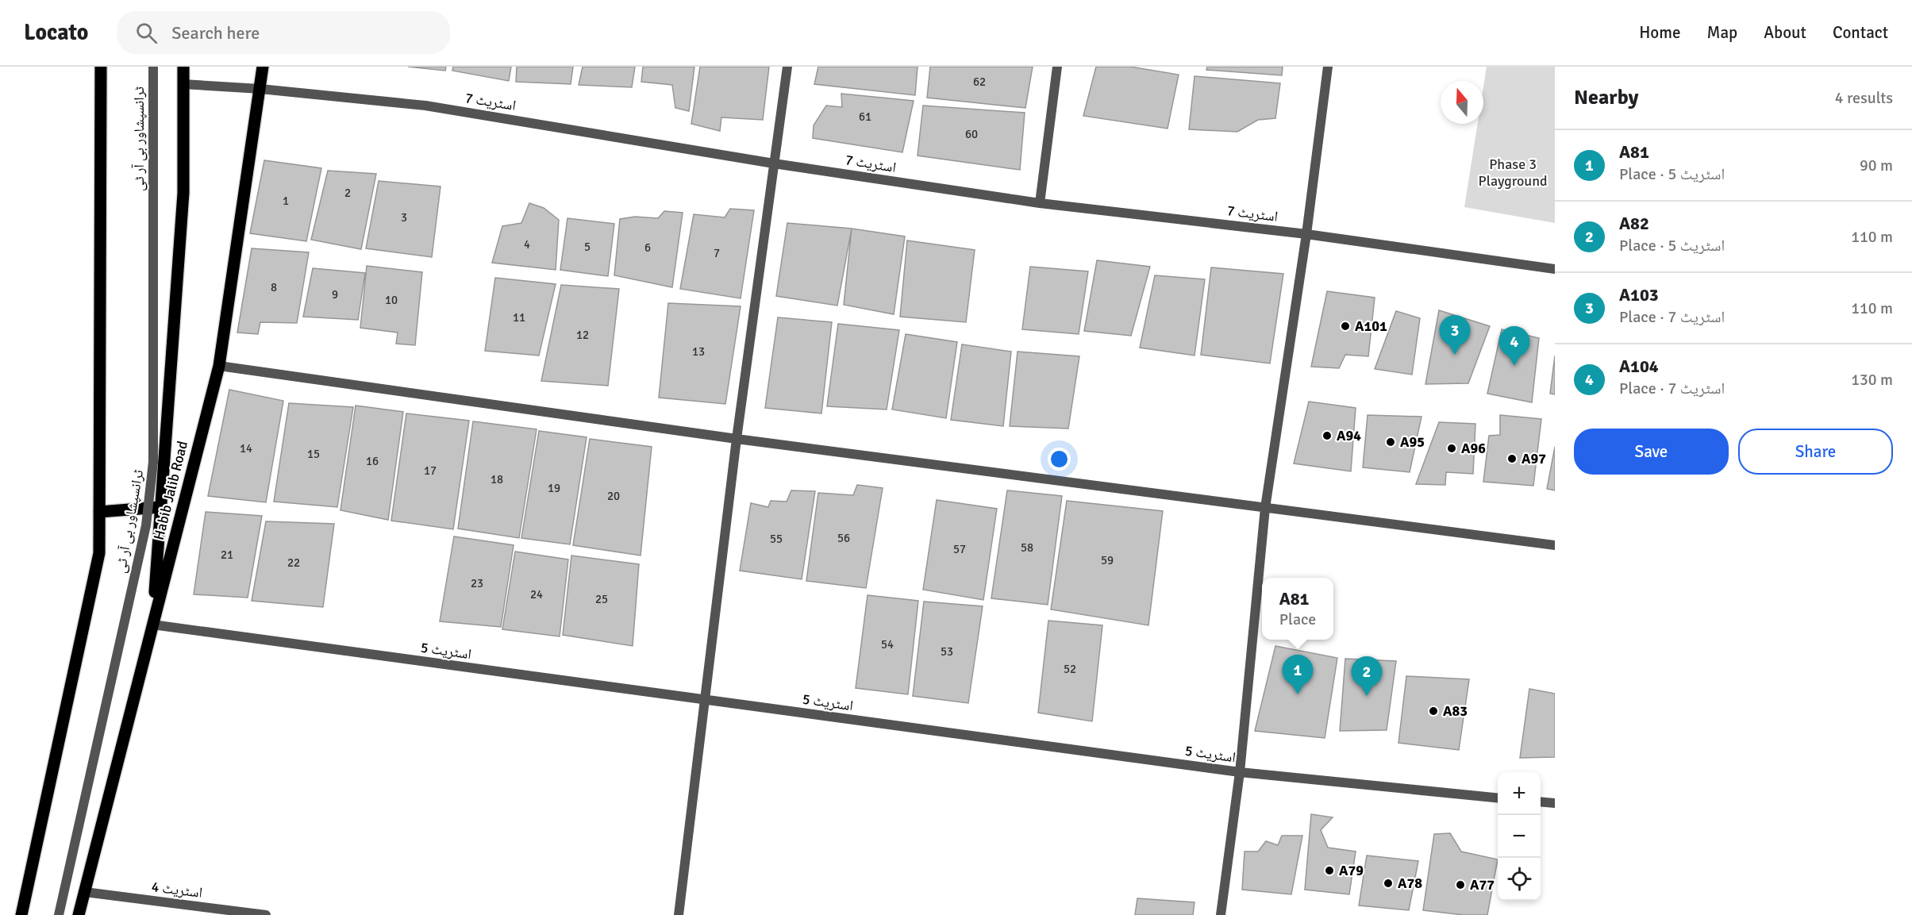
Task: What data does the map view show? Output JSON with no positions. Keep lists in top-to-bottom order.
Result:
{
  "streets": {
    "main road": ["Habib Jalib Road"],
    "street": [
      "اسٹریٹ 7",
      "ٹرانسپشاور بی آر ٹی",
      "اسٹریٹ 5",
      "اسٹریٹ 4"
    ]
  },
  "crossings": [
    ["اسٹریٹ 7", "Habib Jalib Road"],
    ["Habib Jalib Road", "اسٹریٹ 5"],
    ["Habib Jalib Road", "اسٹریٹ 4"]
  ],
  "parks": ["Phase 3 Playground"],
  "places": [
    "A101",
    "A94",
    "A95",
    "A96",
    "A97",
    "A83",
    "A79",
    "A78",
    "A77"
  ],
  "house_numbers": [
    "62",
    "61",
    "60",
    "2",
    "1",
    "3",
    "4",
    "5",
    "6",
    "7",
    "8",
    "9",
    "10",
    "11",
    "12",
    "13",
    "14",
    "15",
    "16",
    "17",
    "18",
    "19",
    "20",
    "56",
    "55",
    "58",
    "57",
    "21",
    "59",
    "22",
    "23",
    "24",
    "25",
    "54",
    "53",
    "52"
  ],
  "north": "top",
  "page": {
    "header": "Locato",
    "search": "Search here",
    "nav": [
      "Home",
      "Map",
      "About",
      "Contact"
    ],
    "heading": ["Nearby", "4 results"],
    "list": [
      {
        "mark": "1",
        "name": "A81",
        "note": "Place · اسٹریٹ 5",
        "value": "90 m"
      },
      {
        "mark": "2",
        "name": "A82",
        "note": "Place · اسٹریٹ 5",
        "value": "110 m"
      },
      {
        "mark": "3",
        "name": "A103",
        "note": "Place · اسٹریٹ 7",
        "value": "110 m"
      },
      {
        "mark": "4",
        "name": "A104",
        "note": "Place · اسٹریٹ 7",
        "value": "130 m"
      }
    ],
    "pins": [
      "3",
      "4",
      "1",
      "2"
    ],
    "buttons": ["Save", "Share"],
    "popup": ["A81", "Place"],
    "map_buttons": ["+", "−"]
  }
}
